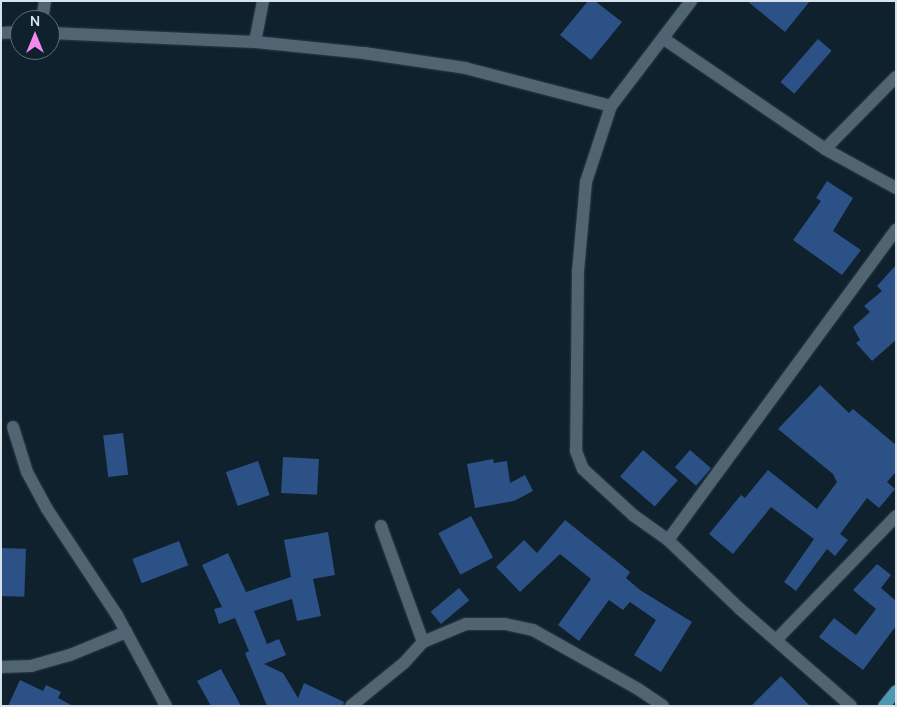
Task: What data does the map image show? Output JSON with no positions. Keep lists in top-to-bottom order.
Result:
{
  "north": "top"
}
